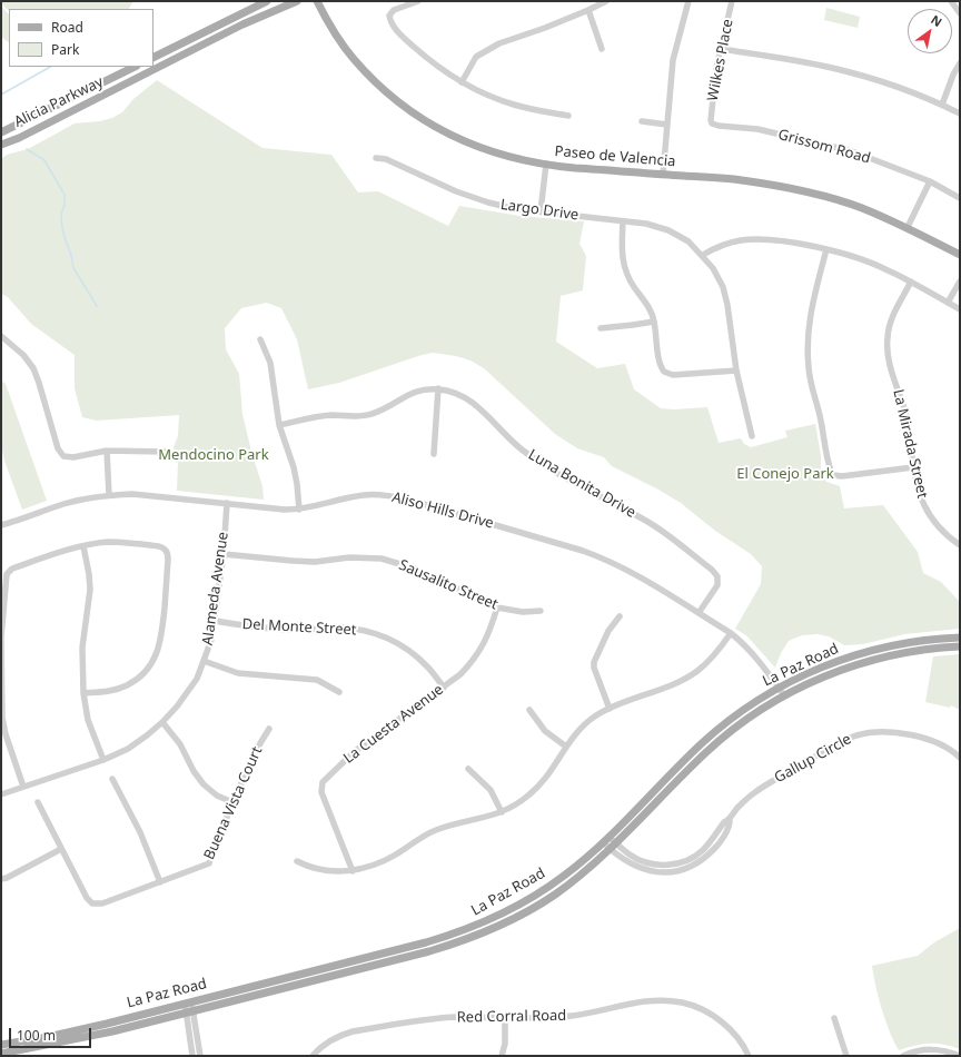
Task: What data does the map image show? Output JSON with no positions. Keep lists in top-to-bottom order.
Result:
{
  "streets": {
    "main road": ["Alicia Parkway", "Paseo de Valencia", "La Paz Road"],
    "street": [
      "Wilkes Place",
      "Grissom Road",
      "Largo Drive",
      "La Mirada Street",
      "Luna Bonita Drive",
      "Aliso Hills Drive",
      "Sausalito Street",
      "Alameda Avenue",
      "Del Monte Street",
      "La Cuesta Avenue",
      "Gallup Circle",
      "Buena Vista Court",
      "Red Corral Road"
    ]
  },
  "crossings": [
    ["Wilkes Place", "Grissom Road"],
    ["Luna Bonita Drive", "Aliso Hills Drive"],
    ["Aliso Hills Drive", "Alameda Avenue"],
    ["Aliso Hills Drive", "La Paz Road"],
    ["Sausalito Street", "Alameda Avenue"],
    ["Sausalito Street", "La Cuesta Avenue"],
    ["Alameda Avenue", "Del Monte Street"],
    ["Del Monte Street", "La Cuesta Avenue"],
    ["La Paz Road", "Gallup Circle"]
  ],
  "parks": ["Mendocino Park", "El Conejo Park"],
  "legend": ["Road", "Park"],
  "scale_bar": "100 m",
  "north": "top right"
}
